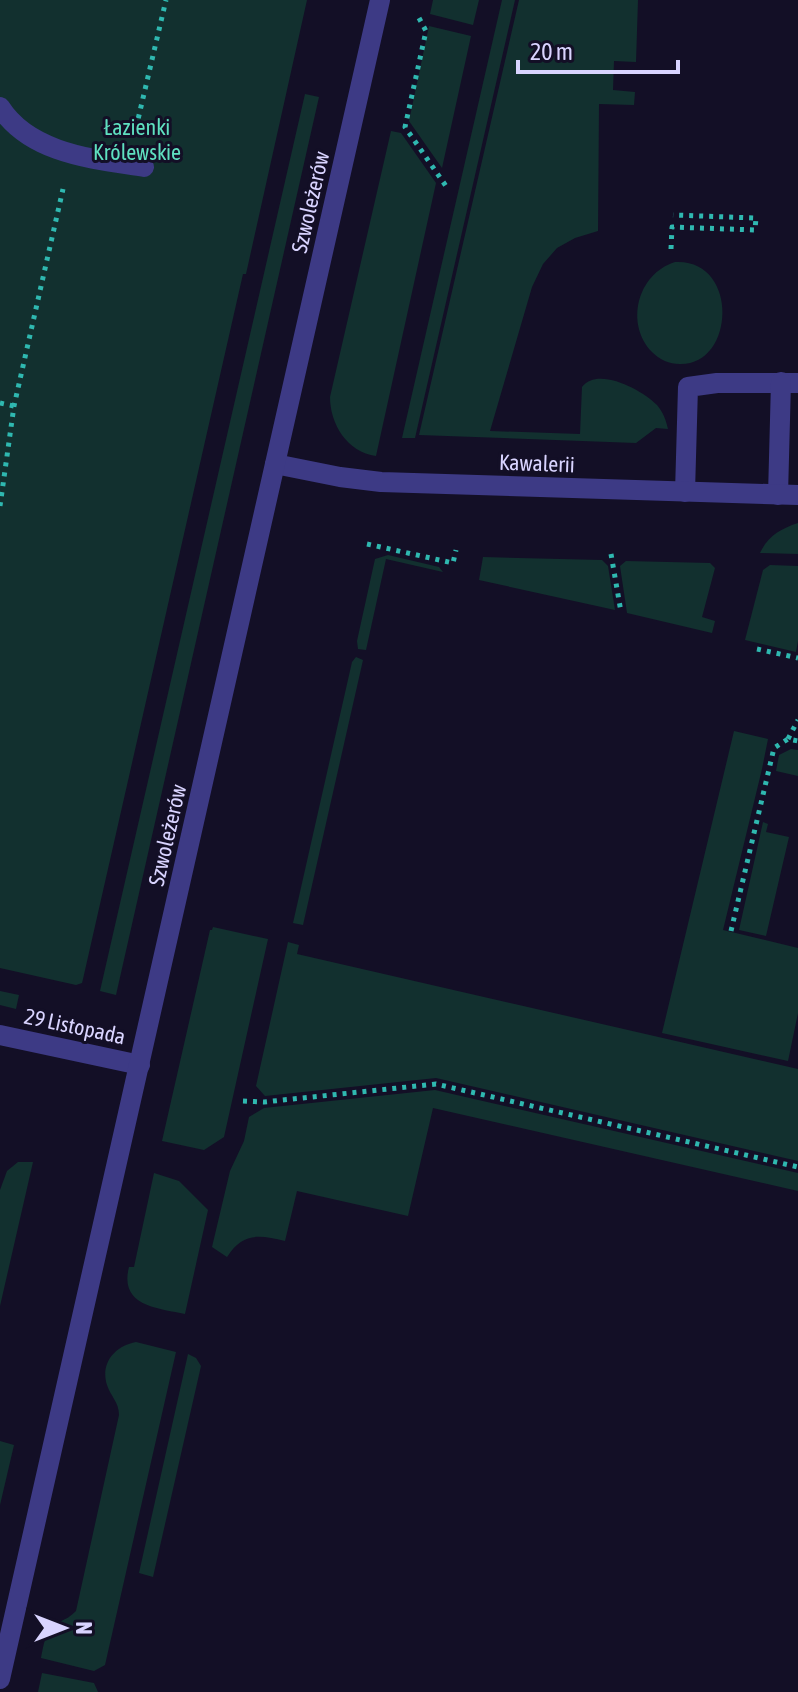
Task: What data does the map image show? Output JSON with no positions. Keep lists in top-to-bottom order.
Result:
{
  "streets": {
    "street": ["Szwoleżerów", "Kawalerii", "29 Listopada"]
  },
  "crossings": [
    ["Szwoleżerów", "Kawalerii"],
    ["Szwoleżerów", "29 Listopada"]
  ],
  "parks": ["Łazienki Królewskie"],
  "scale_bar": "20 m",
  "north": "right"
}
